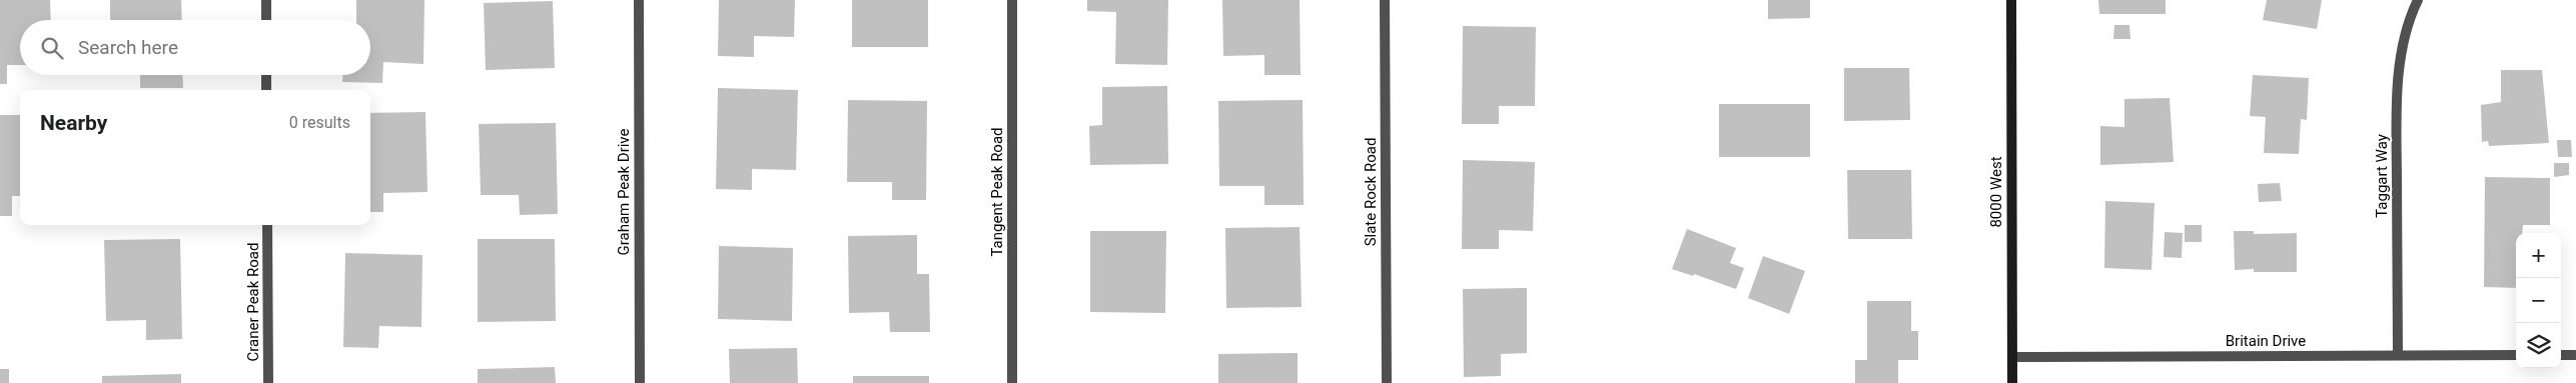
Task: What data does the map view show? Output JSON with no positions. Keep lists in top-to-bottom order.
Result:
{
  "streets": {
    "street": [
      "Taggart Way",
      "Graham Peak Drive",
      "Tangent Peak Road",
      "Slate Rock Road",
      "8000 West",
      "Craner Peak Road",
      "Britain Drive"
    ]
  },
  "crossings": [
    ["Taggart Way", "Britain Drive"],
    ["8000 West", "Britain Drive"]
  ],
  "page": {
    "search": "Search here",
    "heading": ["Nearby", "0 results"],
    "map_buttons": ["+", "−"]
  }
}
